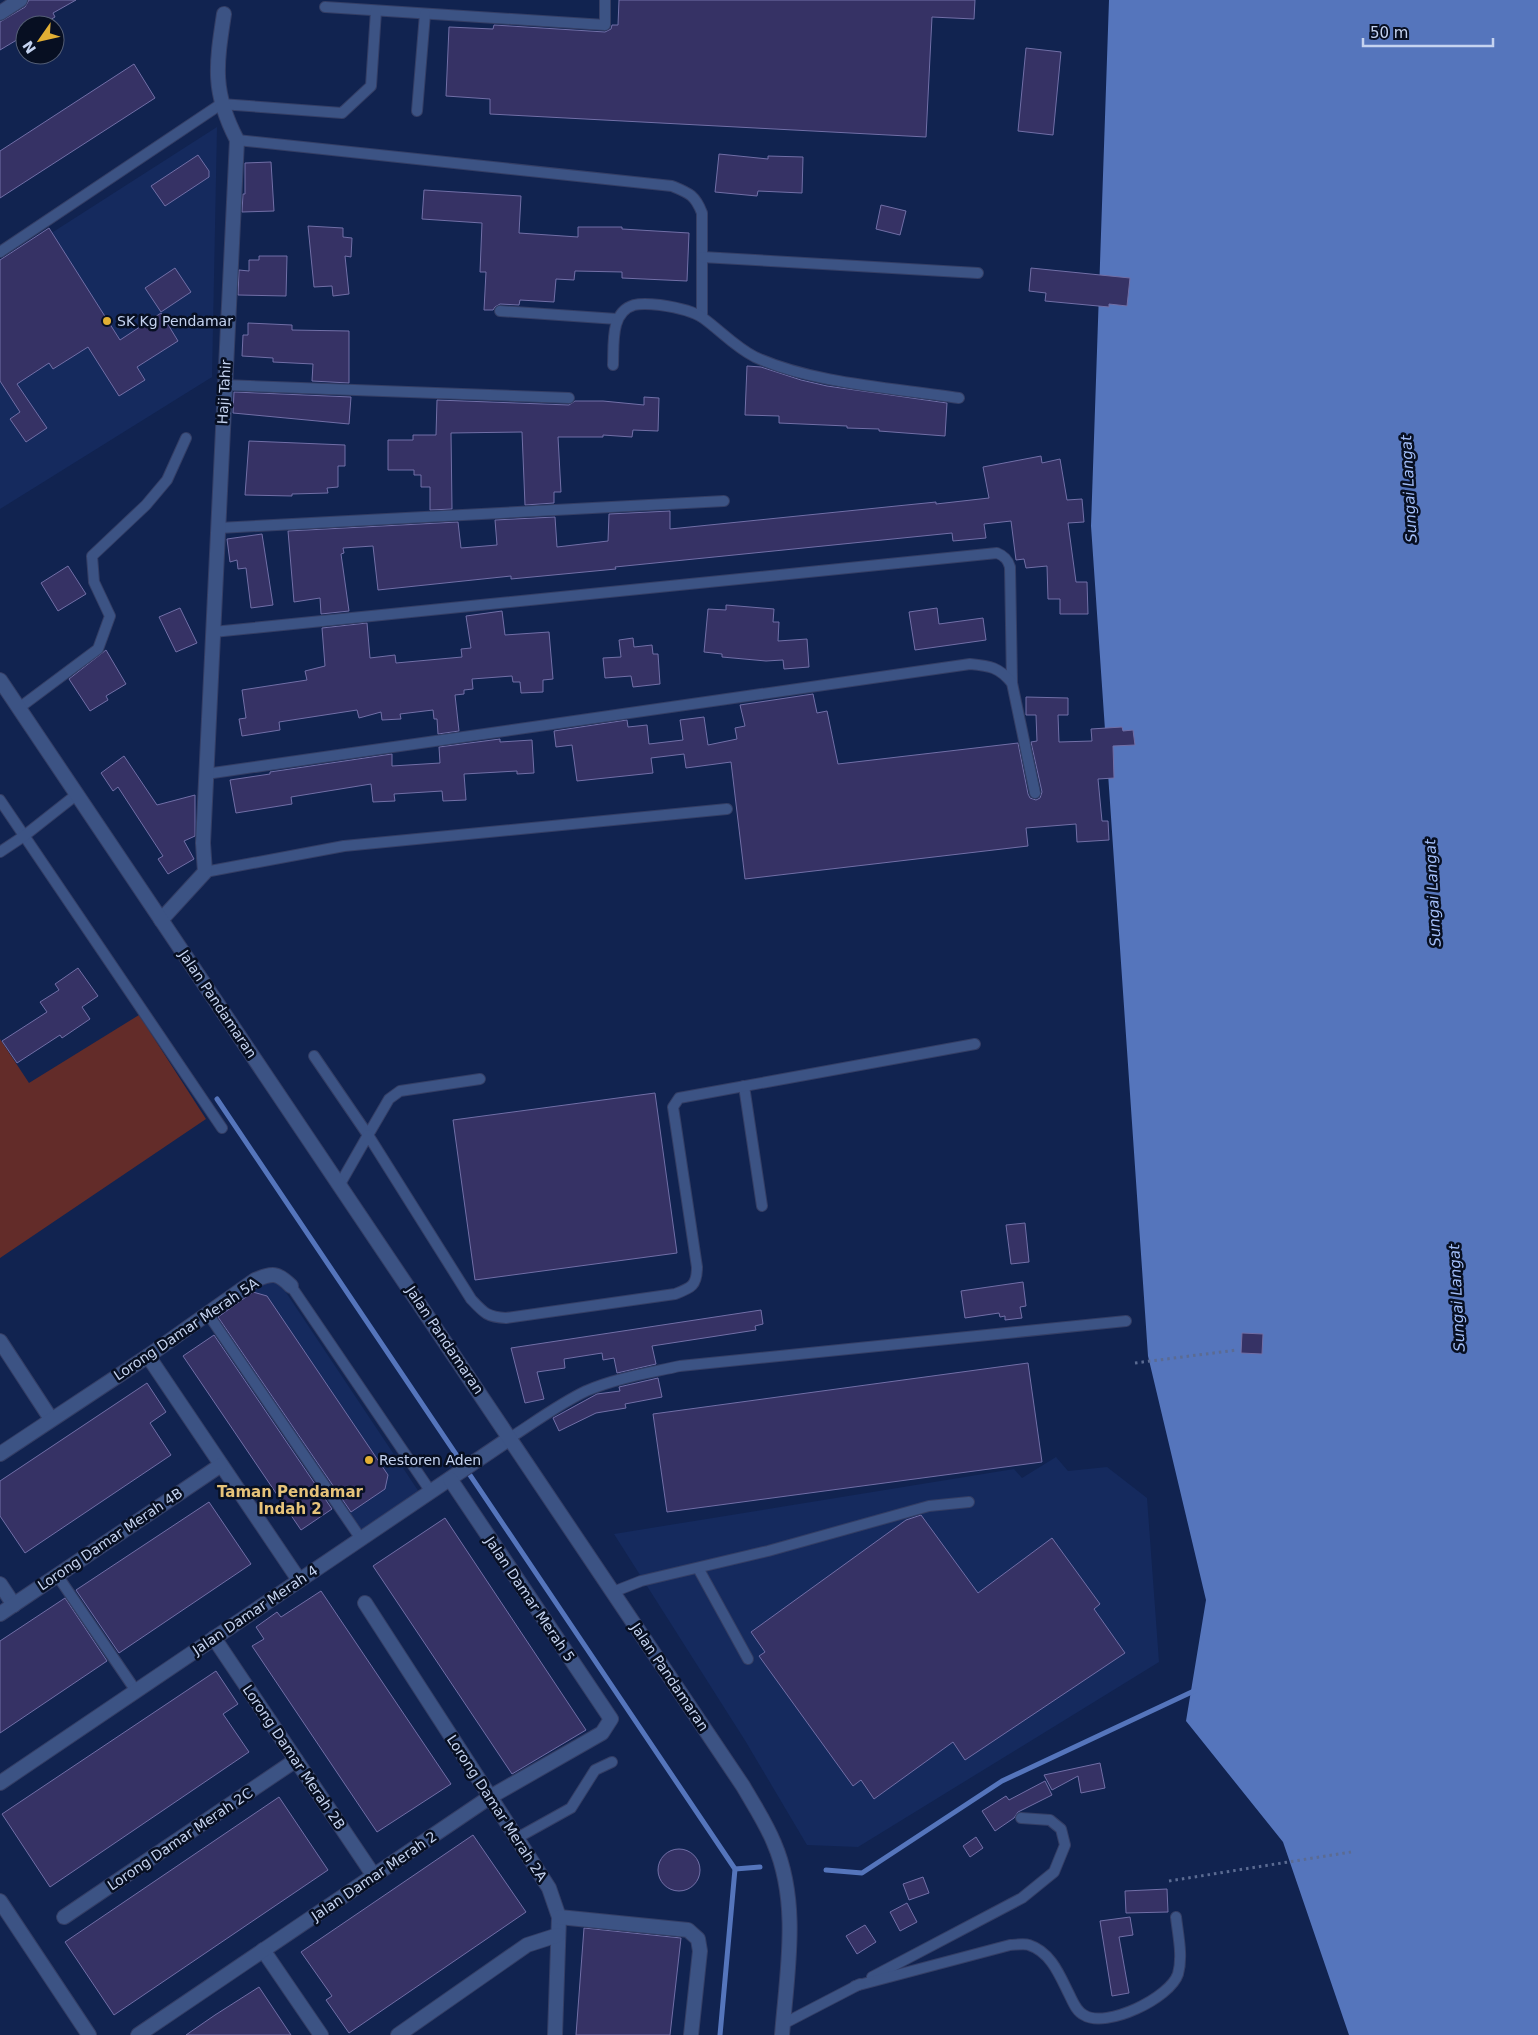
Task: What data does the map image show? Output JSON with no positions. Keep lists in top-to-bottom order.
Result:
{
  "streets": {
    "street": [
      "Haji Tahir",
      "Jalan Pandamaran",
      "Lorong Damar Merah 5A",
      "Lorong Damar Merah 4B",
      "Jalan Damar Merah 5",
      "Jalan Damar Merah 4",
      "Lorong Damar Merah 2B",
      "Lorong Damar Merah 2A",
      "Lorong Damar Merah 2C",
      "Jalan Damar Merah 2"
    ]
  },
  "crossings": [
    ["Jalan Pandamaran", "Jalan Damar Merah 4"],
    ["Lorong Damar Merah 5A", "Jalan Damar Merah 4"],
    ["Jalan Damar Merah 5", "Jalan Damar Merah 4"],
    ["Jalan Damar Merah 5", "Jalan Damar Merah 2"],
    ["Jalan Damar Merah 4", "Lorong Damar Merah 2B"],
    ["Lorong Damar Merah 2B", "Lorong Damar Merah 2C"],
    ["Lorong Damar Merah 2B", "Jalan Damar Merah 2"],
    ["Lorong Damar Merah 2A", "Jalan Damar Merah 2"]
  ],
  "districts": ["Taman Pendamar Indah 2"],
  "water": ["Sungai Langat"],
  "places": ["SK Kg Pendamar", "Restoren Aden"],
  "scale_bar": "50 m",
  "north": "bottom left"
}
